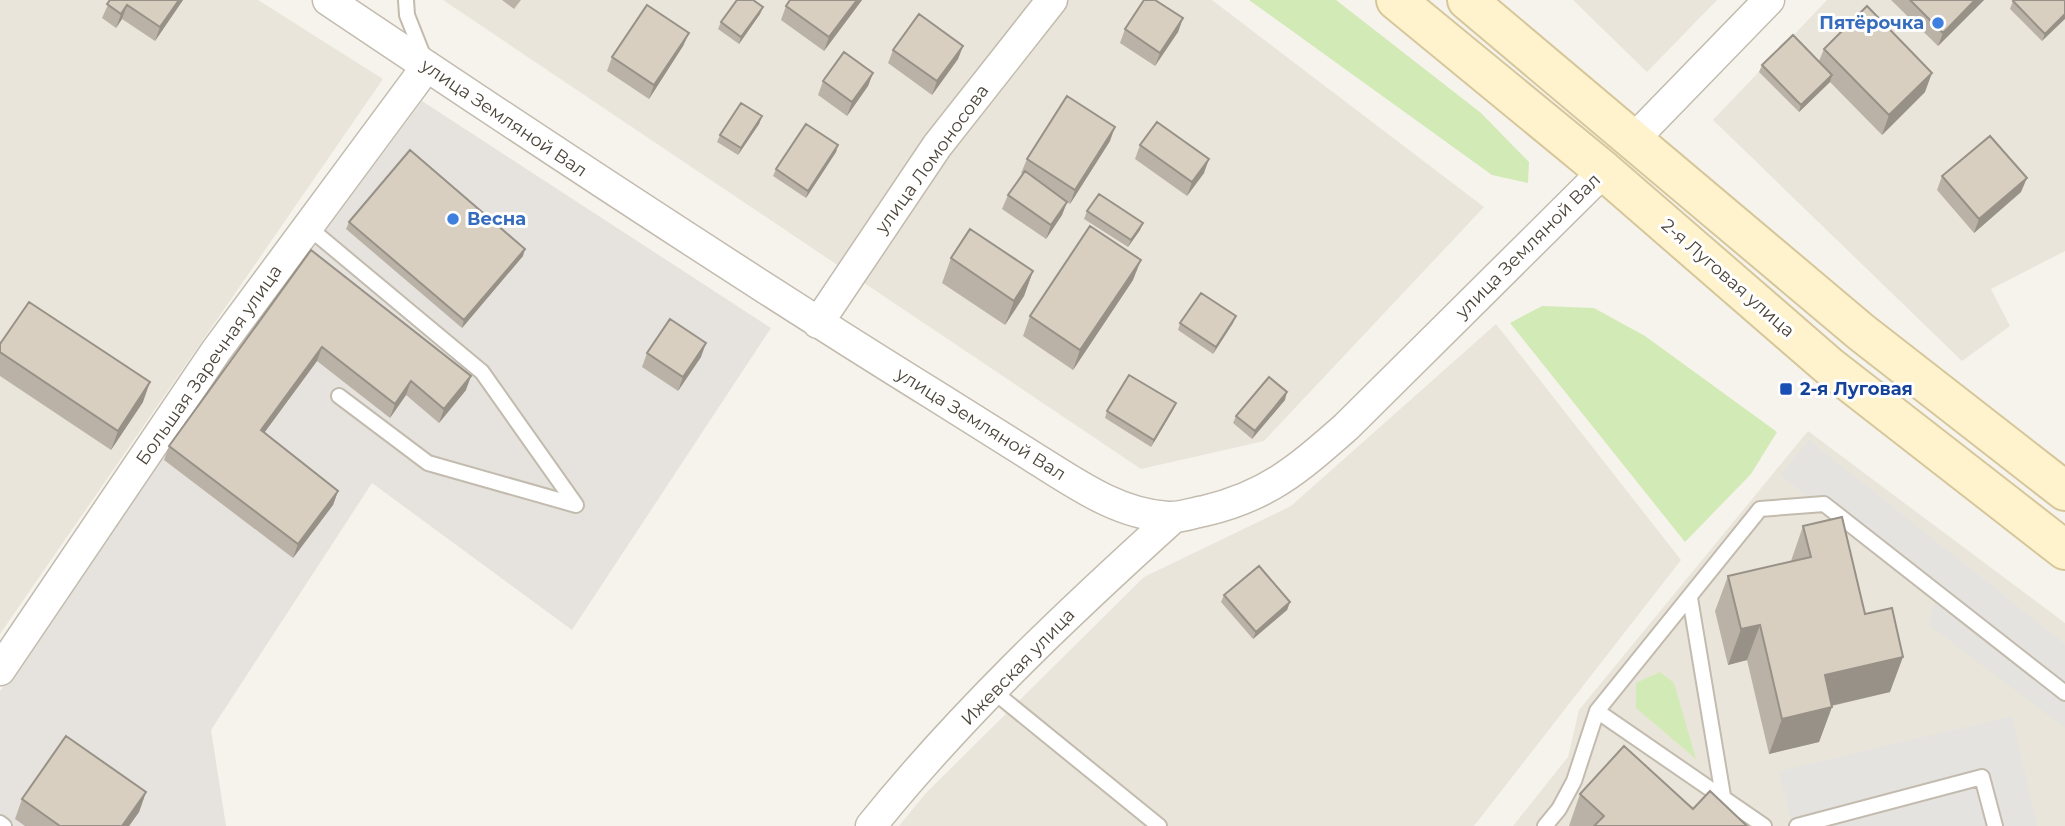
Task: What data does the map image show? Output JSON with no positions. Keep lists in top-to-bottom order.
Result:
{
  "streets": {
    "main road": ["2-я Луговая улица"],
    "street": [
      "улица Земляной Вал",
      "улица Ломоносова",
      "Большая Заречная улица",
      "Ижевская улица"
    ]
  },
  "crossings": [
    ["улица Земляной Вал", "улица Ломоносова"],
    ["улица Земляной Вал", "2-я Луговая улица"],
    ["улица Земляной Вал", "Большая Заречная улица"],
    ["улица Земляной Вал", "Ижевская улица"]
  ],
  "places": {
    "other": ["Пятёрочка", "Весна"],
    "transit": ["2-я Луговая"]
  }
}
